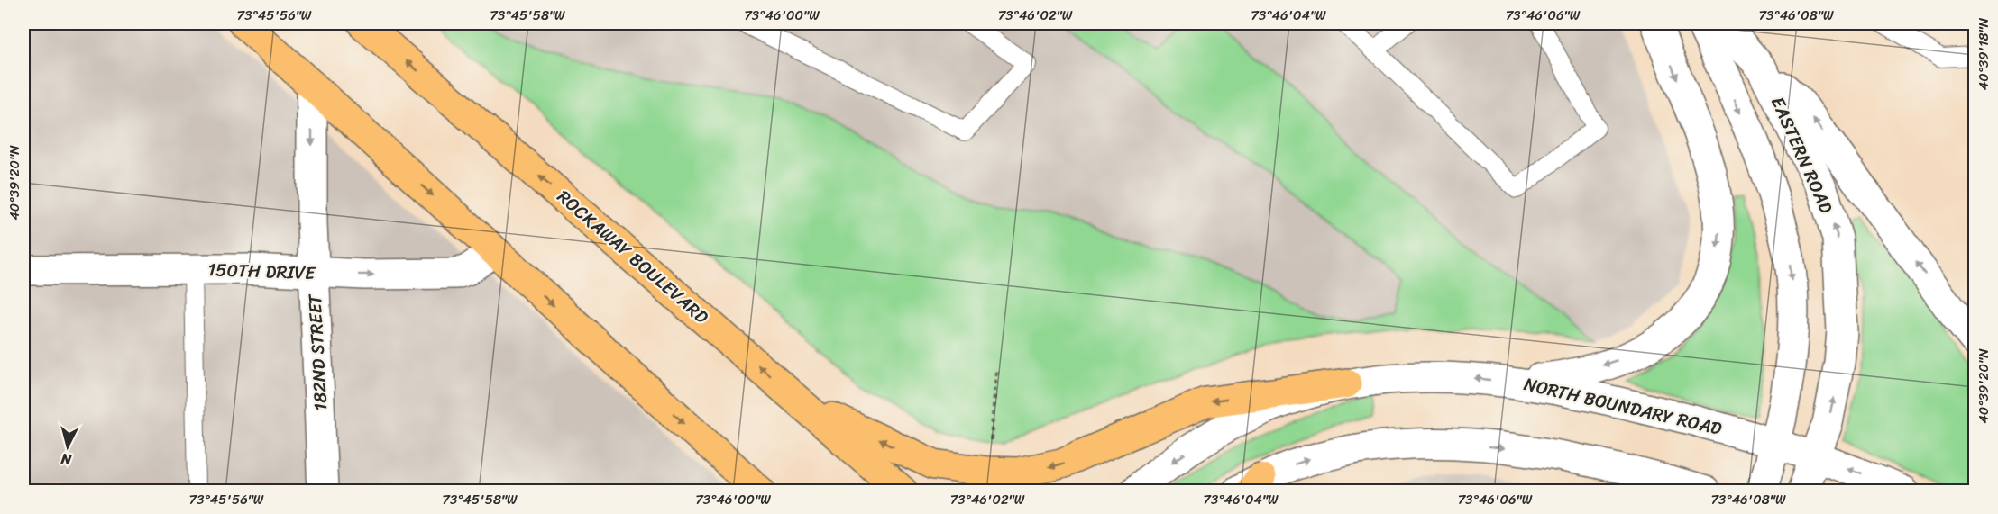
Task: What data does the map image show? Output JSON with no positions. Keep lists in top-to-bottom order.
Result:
{
  "streets": {
    "highway": ["ROCKAWAY BOULEVARD"],
    "street": [
      "EASTERN ROAD",
      "150TH DRIVE",
      "182ND STREET",
      "NORTH BOUNDARY ROAD"
    ]
  },
  "crossings": [
    ["EASTERN ROAD", "NORTH BOUNDARY ROAD"],
    ["150TH DRIVE", "182ND STREET"]
  ],
  "one_way": ["150TH DRIVE", "182ND STREET"],
  "north": "bottom",
  "coordinates": [
    "73°45'56\"W",
    "73°45'58\"W",
    "73°46'00\"W",
    "73°46'02\"W",
    "73°46'04\"W",
    "73°46'06\"W",
    "73°46'08\"W",
    "40°39'18\"N",
    "40°39'20\"N"
  ]
}
